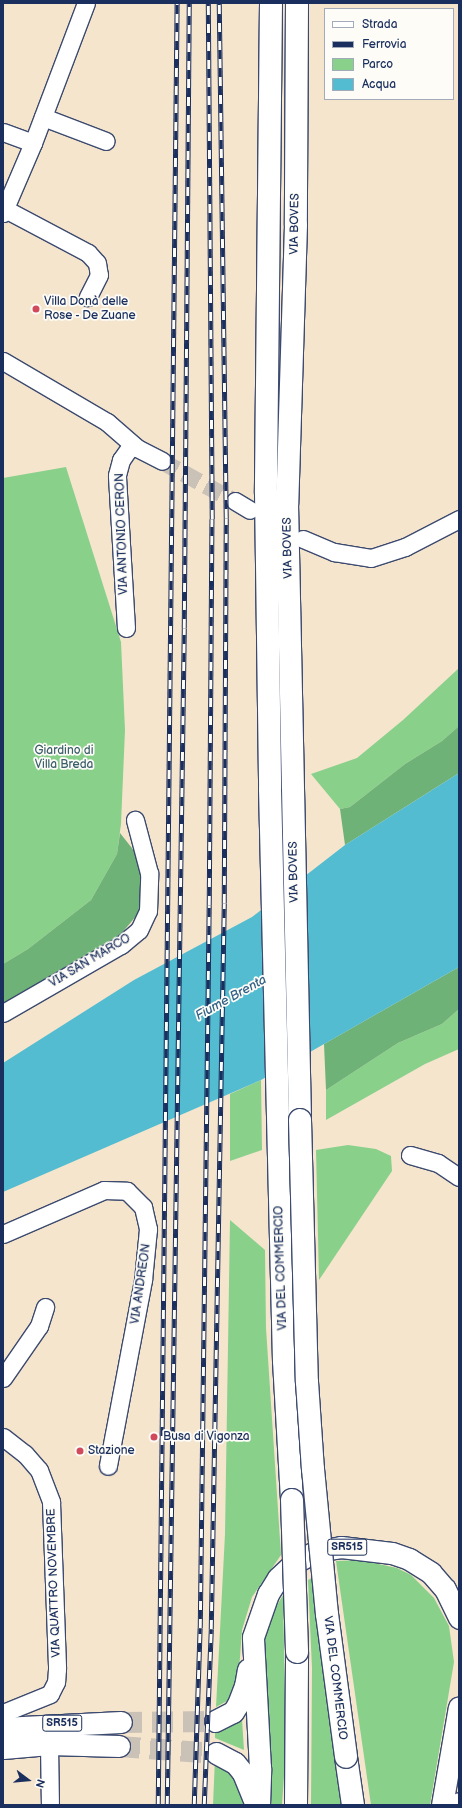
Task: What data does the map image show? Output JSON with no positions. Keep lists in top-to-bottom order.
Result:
{
  "streets": {
    "highway": ["VIA BOVES", "VIA DEL COMMERCIO"],
    "main road": ["SR515"],
    "street": [
      "VIA ANTONIO CERON",
      "VIA SAN MARCO",
      "VIA ANDREON",
      "VIA QUATTRO NOVEMBRE"
    ]
  },
  "crossings": [
    ["VIA BOVES", "VIA DEL COMMERCIO"]
  ],
  "water": ["Fiume Brenta"],
  "parks": ["Giardino di Villa Breda"],
  "places": ["Villa Donà delle Rose - De Zuane", "Busa di Vigonza", "Stazione"],
  "legend": [
    "Strada",
    "Ferrovia",
    "Parco",
    "Acqua"
  ],
  "north": "right"
}
